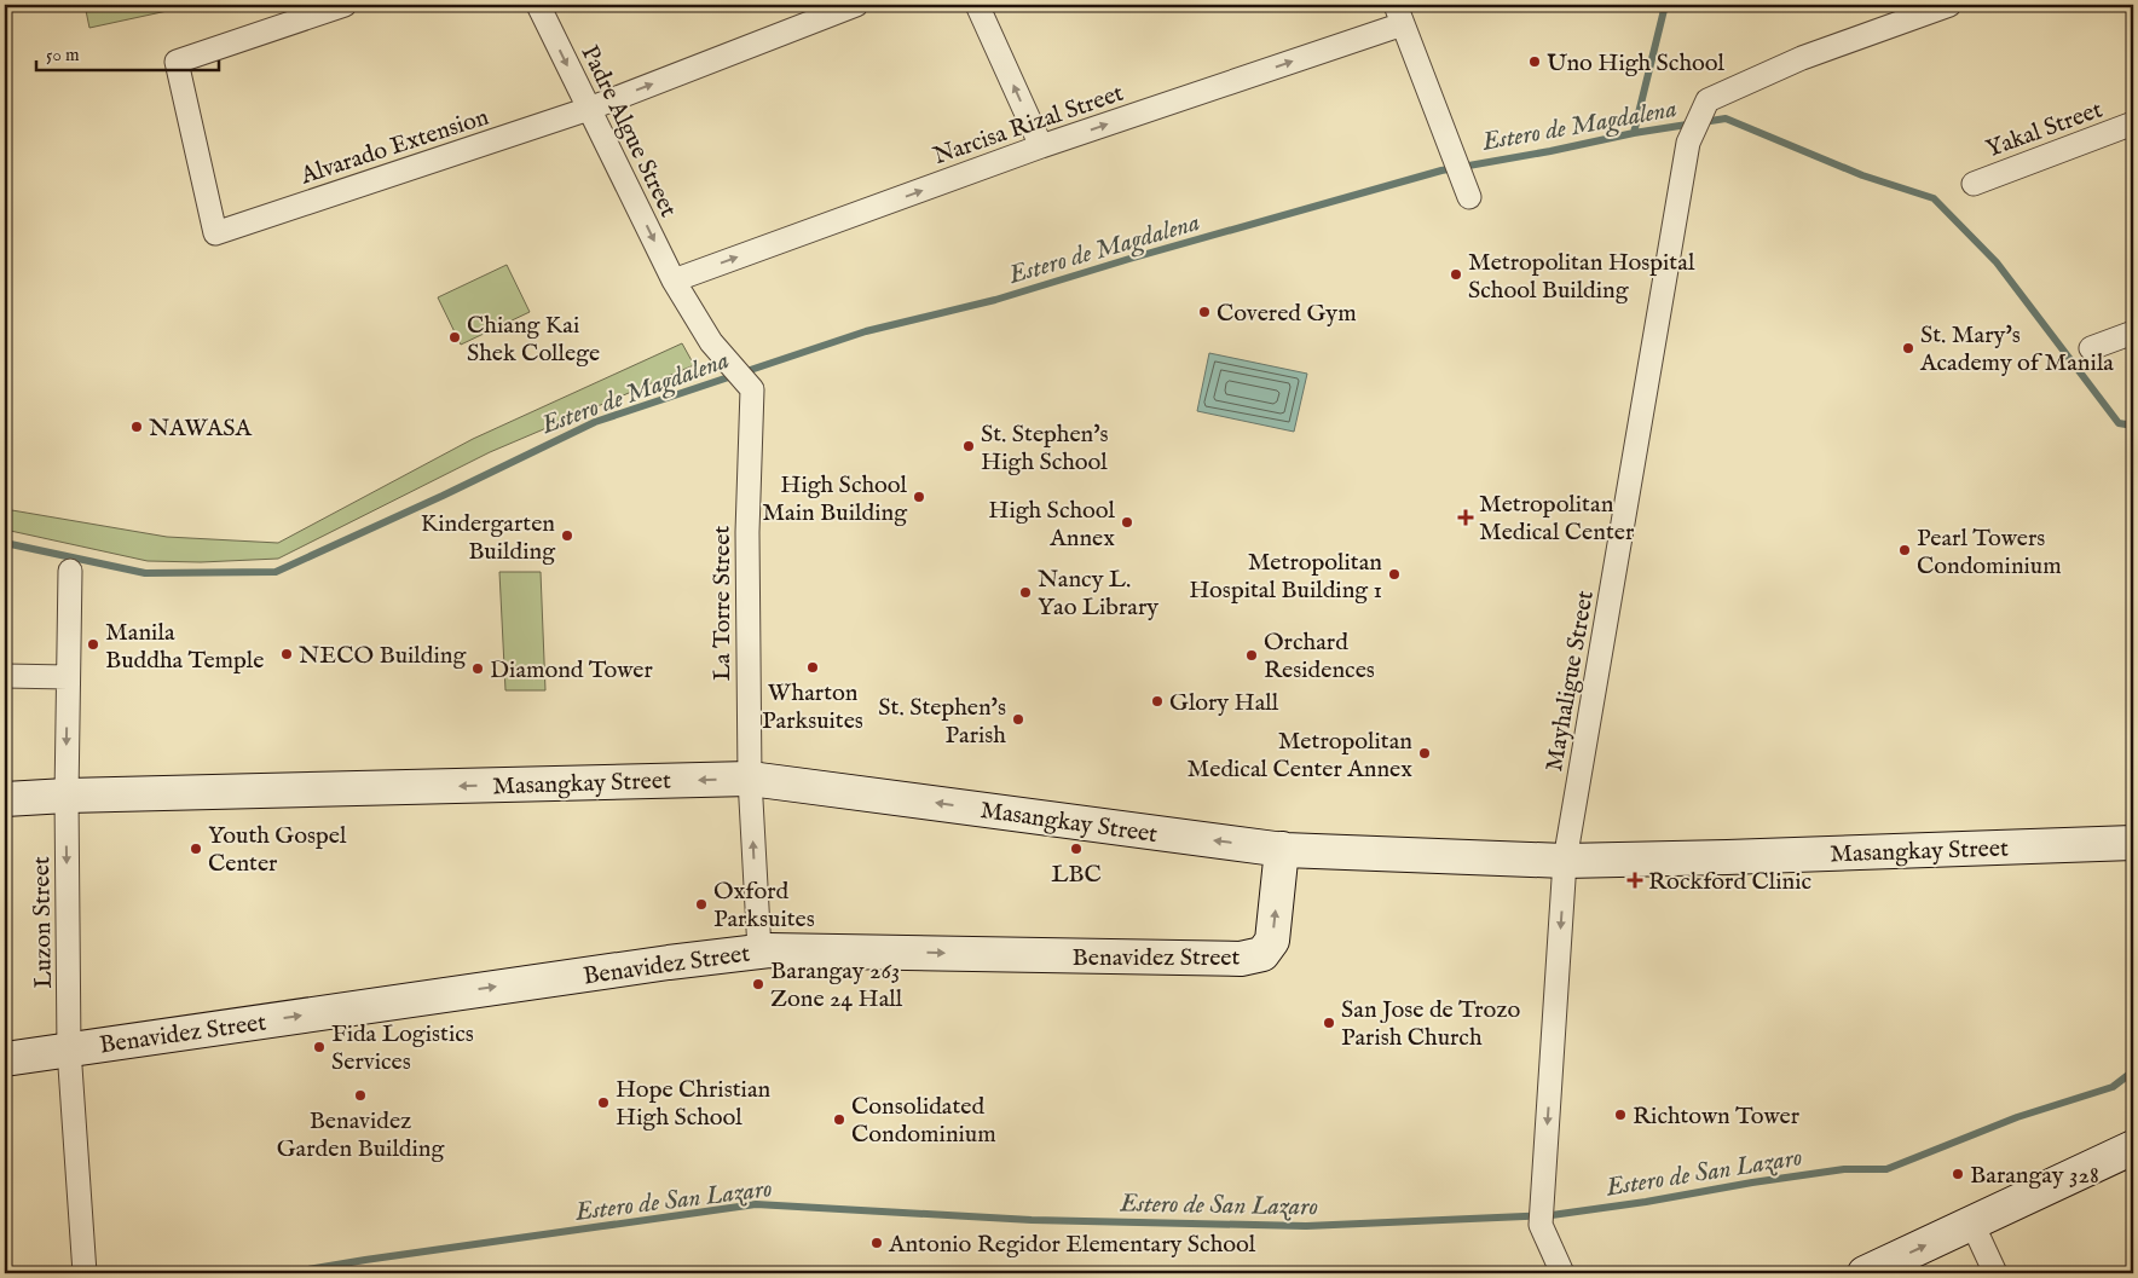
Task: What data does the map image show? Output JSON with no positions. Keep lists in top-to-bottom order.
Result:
{
  "streets": {
    "street": [
      "Narcisa Rizal Street",
      "Yakal Street",
      "Padre Algue Street",
      "Alvarado Extension",
      "La Torre Street",
      "Mayhaligue Street",
      "Masangkay Street",
      "Luzon Street",
      "Benavidez Street"
    ]
  },
  "crossings": [
    ["Narcisa Rizal Street", "Padre Algue Street"],
    ["Narcisa Rizal Street", "La Torre Street"],
    ["Padre Algue Street", "Alvarado Extension"],
    ["Padre Algue Street", "La Torre Street"],
    ["La Torre Street", "Masangkay Street"],
    ["La Torre Street", "Benavidez Street"],
    ["Mayhaligue Street", "Masangkay Street"],
    ["Masangkay Street", "Luzon Street"],
    ["Masangkay Street", "Benavidez Street"],
    ["Luzon Street", "Benavidez Street"]
  ],
  "one_way": [
    "Narcisa Rizal Street",
    "Padre Algue Street",
    "Masangkay Street",
    "Luzon Street",
    "Benavidez Street"
  ],
  "water": ["Estero de Magdalena", "Estero de San Lazaro"],
  "places": {
    "other": [
      "Uno High School",
      "Metropolitan Hospital School Building",
      "Covered Gym",
      "Chiang Kai Shek College",
      "St. Mary's Academy of Manila",
      "NAWASA",
      "St. Stephen's High School",
      "High School Main Building",
      "High School Annex",
      "Kindergarten Building",
      "Pearl Towers Condominium",
      "Metropolitan Hospital Building 1",
      "Nancy L. Yao Library",
      "Manila Buddha Temple",
      "NECO Building",
      "Orchard Residences",
      "Wharton Parksuites",
      "Diamond Tower",
      "Glory Hall",
      "St. Stephen's Parish",
      "Metropolitan Medical Center Annex",
      "Youth Gospel Center",
      "LBC",
      "Oxford Parksuites",
      "Barangay 263 Zone 24 Hall",
      "San Jose de Trozo Parish Church",
      "Fida Logistics Services",
      "Benavidez Garden Building",
      "Hope Christian High School",
      "Richtown Tower",
      "Consolidated Condominium",
      "Barangay 328",
      "Antonio Regidor Elementary School"
    ],
    "health": ["Metropolitan Medical Center", "Rockford Clinic"]
  },
  "scale_bar": "50 m"
}
